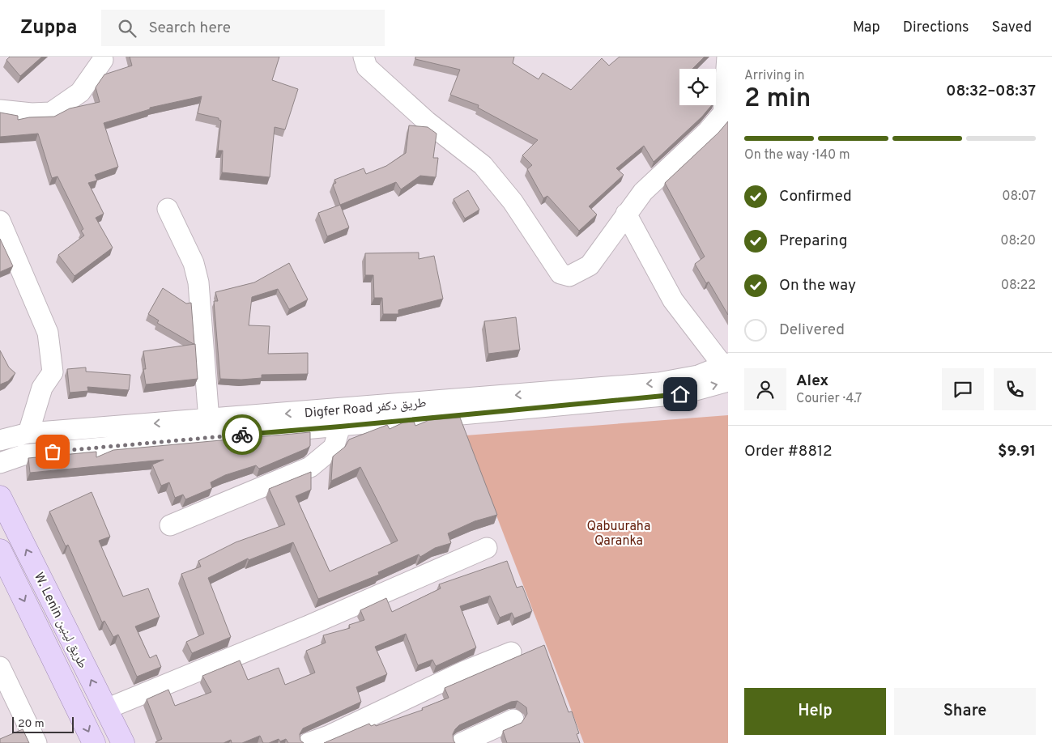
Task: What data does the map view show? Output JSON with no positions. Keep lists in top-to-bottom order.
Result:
{
  "streets": {
    "main road": ["W. Lenin طريق لينين"],
    "street": ["Digfer Road طريق دكفر"]
  },
  "parks": ["Qabuuraha Qaranka"],
  "scale_bar": "20 m",
  "page": {
    "header": "Zuppa",
    "search": "Search here",
    "nav": ["Map", "Directions", "Saved"],
    "heading": ["2 min", "Arriving in", "08:32–08:37"],
    "panel": [
      "Alex",
      "Courier · 4.7",
      "Order #8812",
      "$9.91"
    ],
    "bar": "On the way · 140 m",
    "list": [
      ["Confirmed", "08:07"],
      ["Preparing", "08:20"],
      ["On the way", "08:22"],
      "Delivered"
    ],
    "buttons": ["Help", "Share"],
    "scale": "20 m"
  }
}
